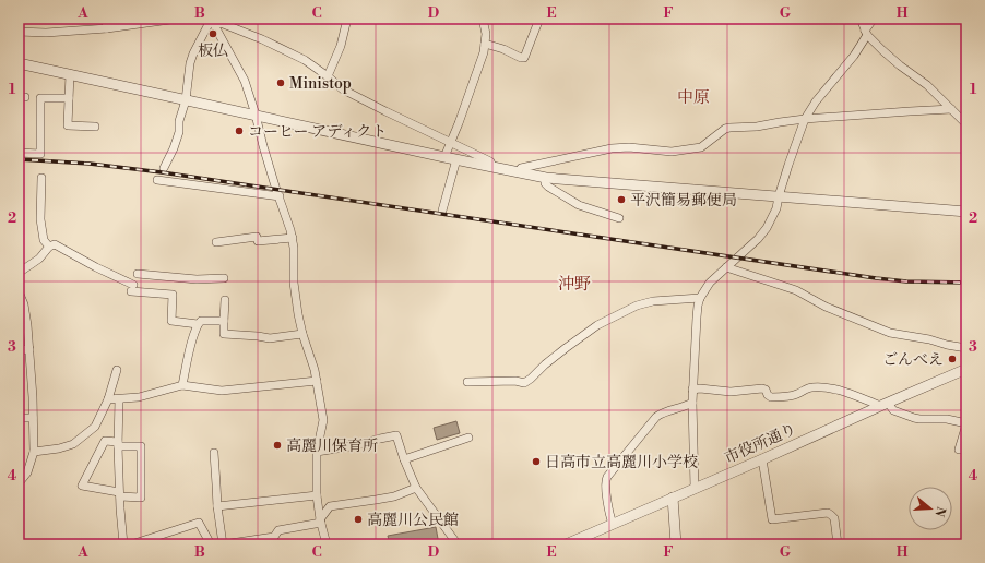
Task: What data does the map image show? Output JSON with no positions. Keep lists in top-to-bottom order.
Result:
{
  "streets": {
    "street": ["市役所通り"]
  },
  "districts": ["中原", "沖野"],
  "places": [
    "板仏",
    "Ministop",
    "コーヒー アディクト",
    "平沢簡易郵便局",
    "ごんべえ",
    "高麗川保育所",
    "日高市立高麗川小学校",
    "高麗川公民館"
  ],
  "north": "right",
  "grid": {
    "columns": [
      "A",
      "B",
      "C",
      "D",
      "E",
      "F",
      "G",
      "H"
    ],
    "rows": [
      "1",
      "2",
      "3",
      "4"
    ]
  }
}
